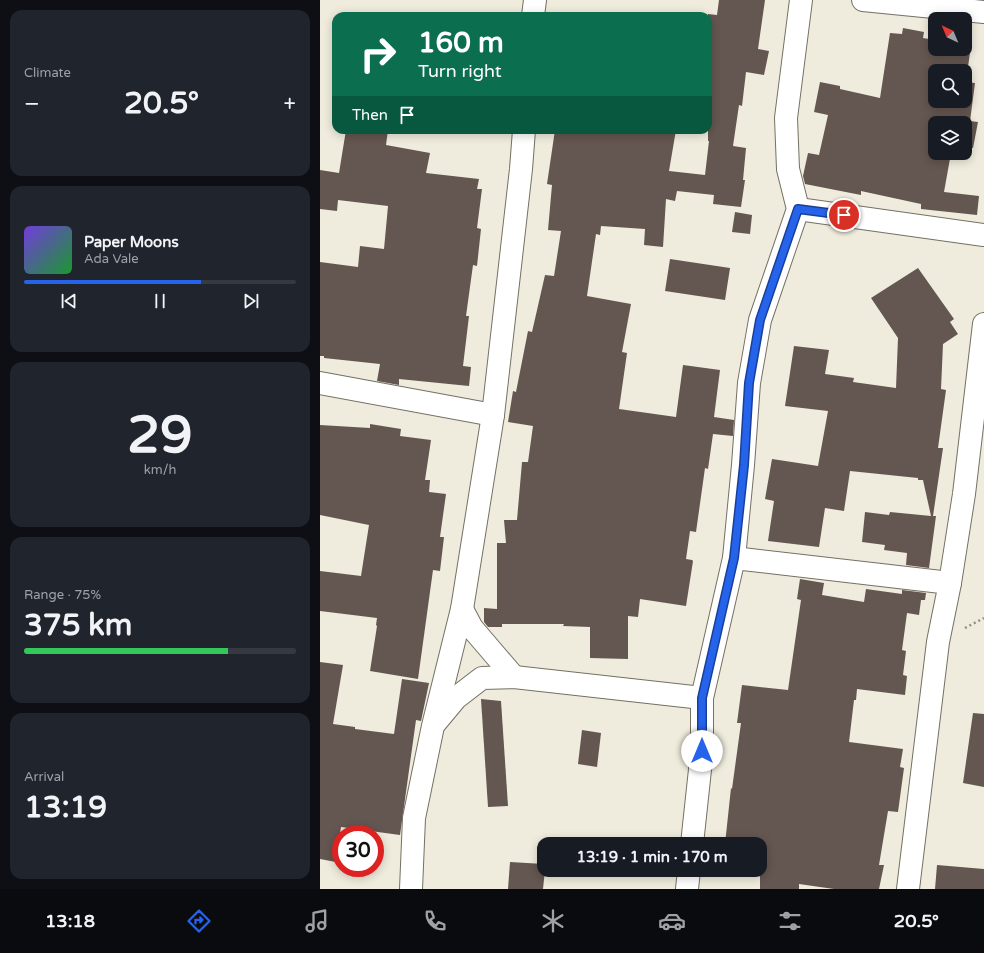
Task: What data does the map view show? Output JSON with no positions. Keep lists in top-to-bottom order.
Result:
{
  "north": "top left",
  "page": {
    "tile": [
      "Climate",
      ["29", "km/h"],
      ["Range · 75%", "375 km"],
      ["Arrival", "13:19"]
    ],
    "turn": ["160 m", "Turn right"],
    "heat": ["−", "20.5°", "+"],
    "then": "Then",
    "song": ["Paper Moons", "Ada Vale"],
    "limit": "30",
    "trip": "13:19 · 1 min · 170 m",
    "tabs": ["13:18", "20.5°"]
  }
}
